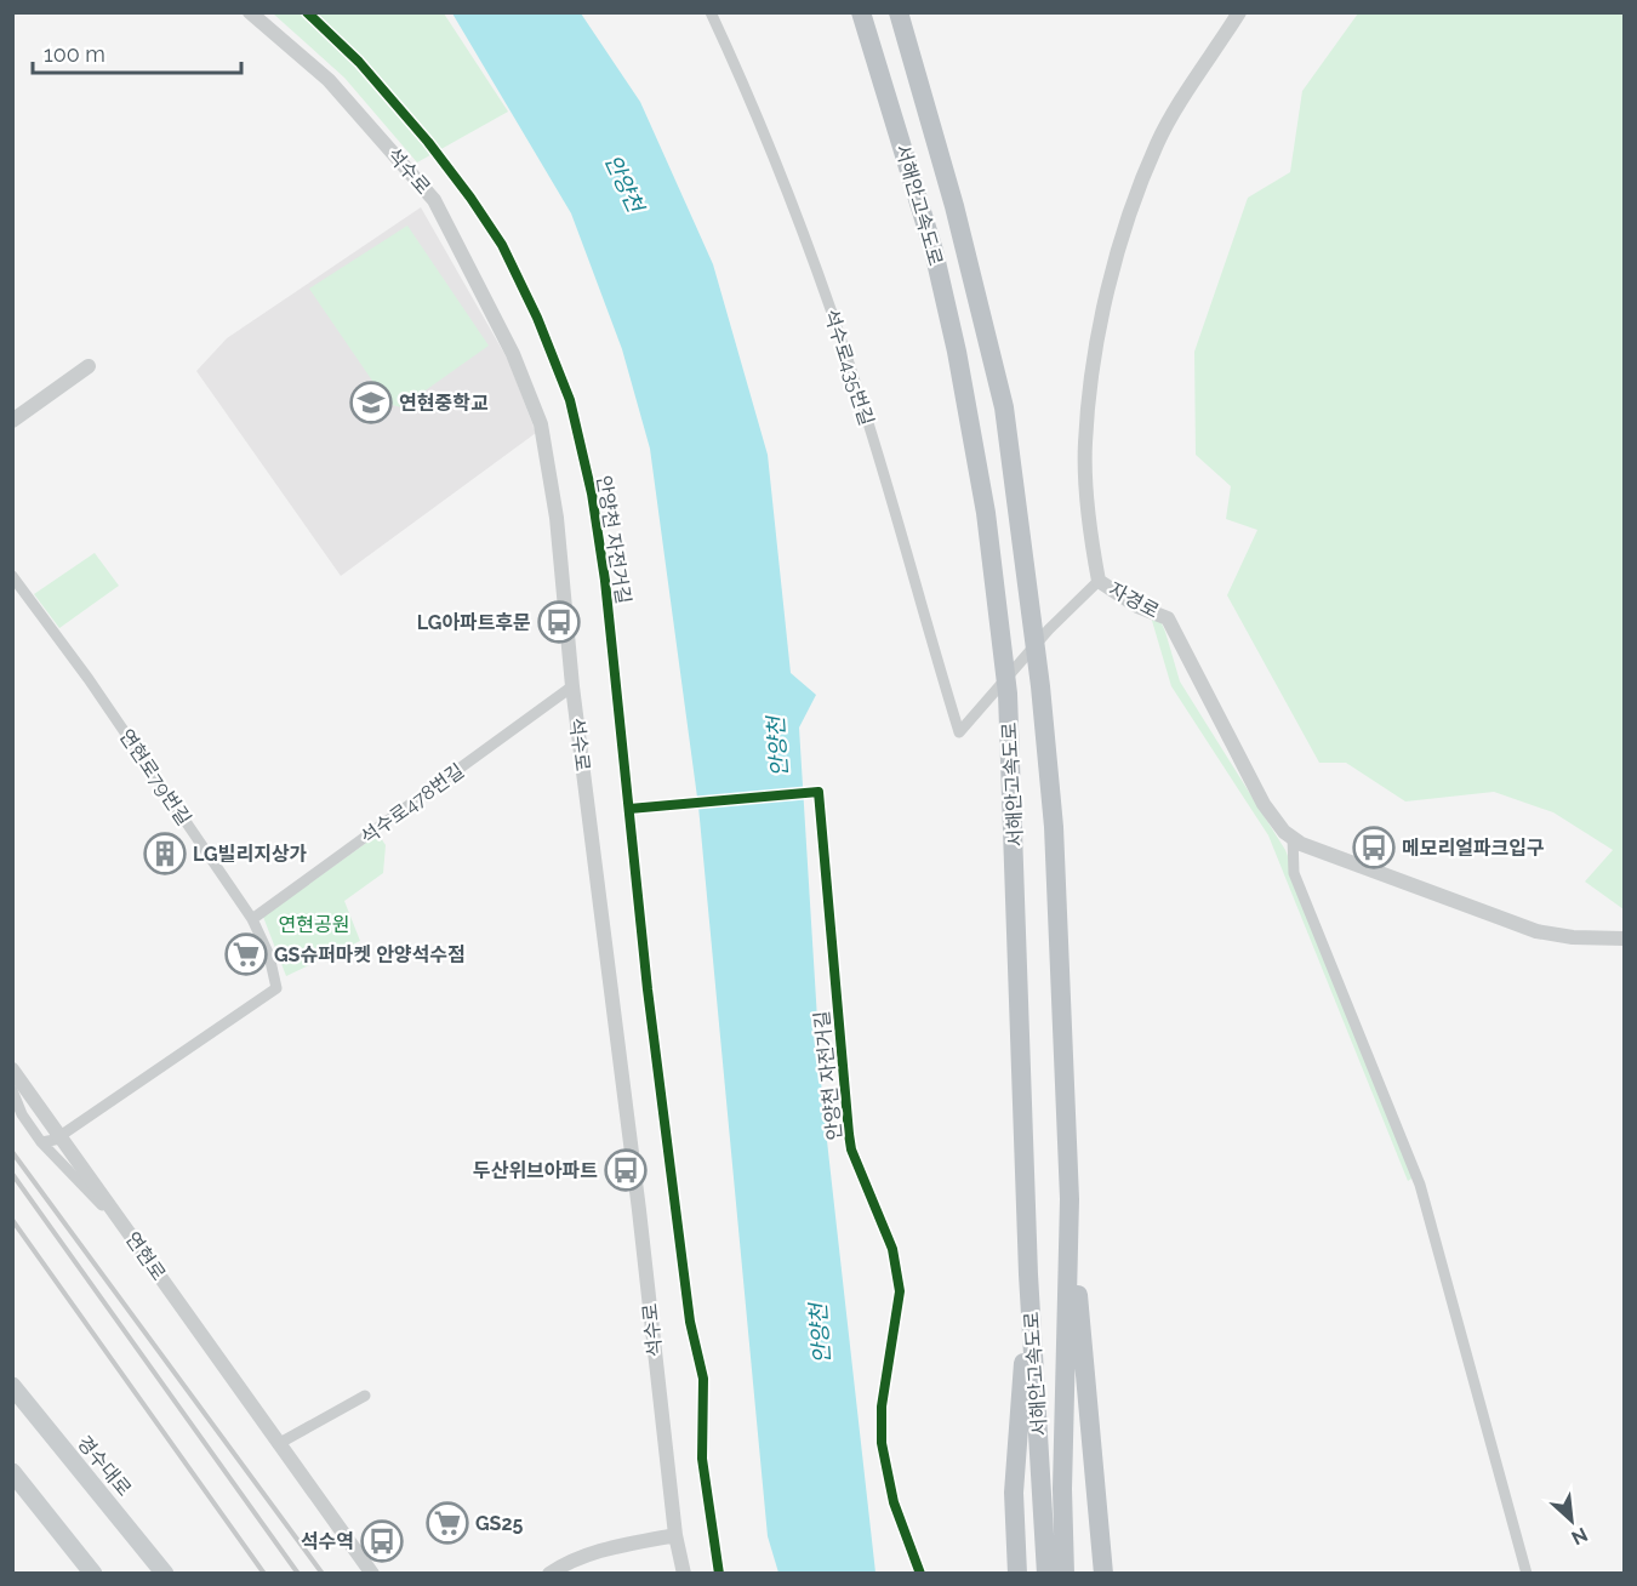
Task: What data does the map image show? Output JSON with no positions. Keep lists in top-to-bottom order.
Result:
{
  "streets": {
    "highway": ["서해안고속도로"],
    "main road": ["경수대로"],
    "street": [
      "석수로",
      "석수로435번길",
      "자경로",
      "연현로79번길",
      "석수로478번길",
      "연현로"
    ],
    "cycle path": ["안양천 자전거길"]
  },
  "crossings": [
    ["석수로", "석수로478번길"],
    ["석수로435번길", "자경로"],
    ["연현로79번길", "석수로478번길"],
    ["연현로79번길", "연현로"]
  ],
  "water": ["안양천"],
  "parks": ["연현공원"],
  "places": {
    "school or university": ["연현중학교"],
    "bus stop": [
      "LG아파트후문",
      "메모리얼파크입구",
      "두산위브아파트",
      "석수역"
    ],
    "building": ["LG빌리지상가"],
    "supermarket": ["GS슈퍼마켓 안양석수점", "GS25"]
  },
  "scale_bar": "100 m",
  "north": "bottom right"
}
